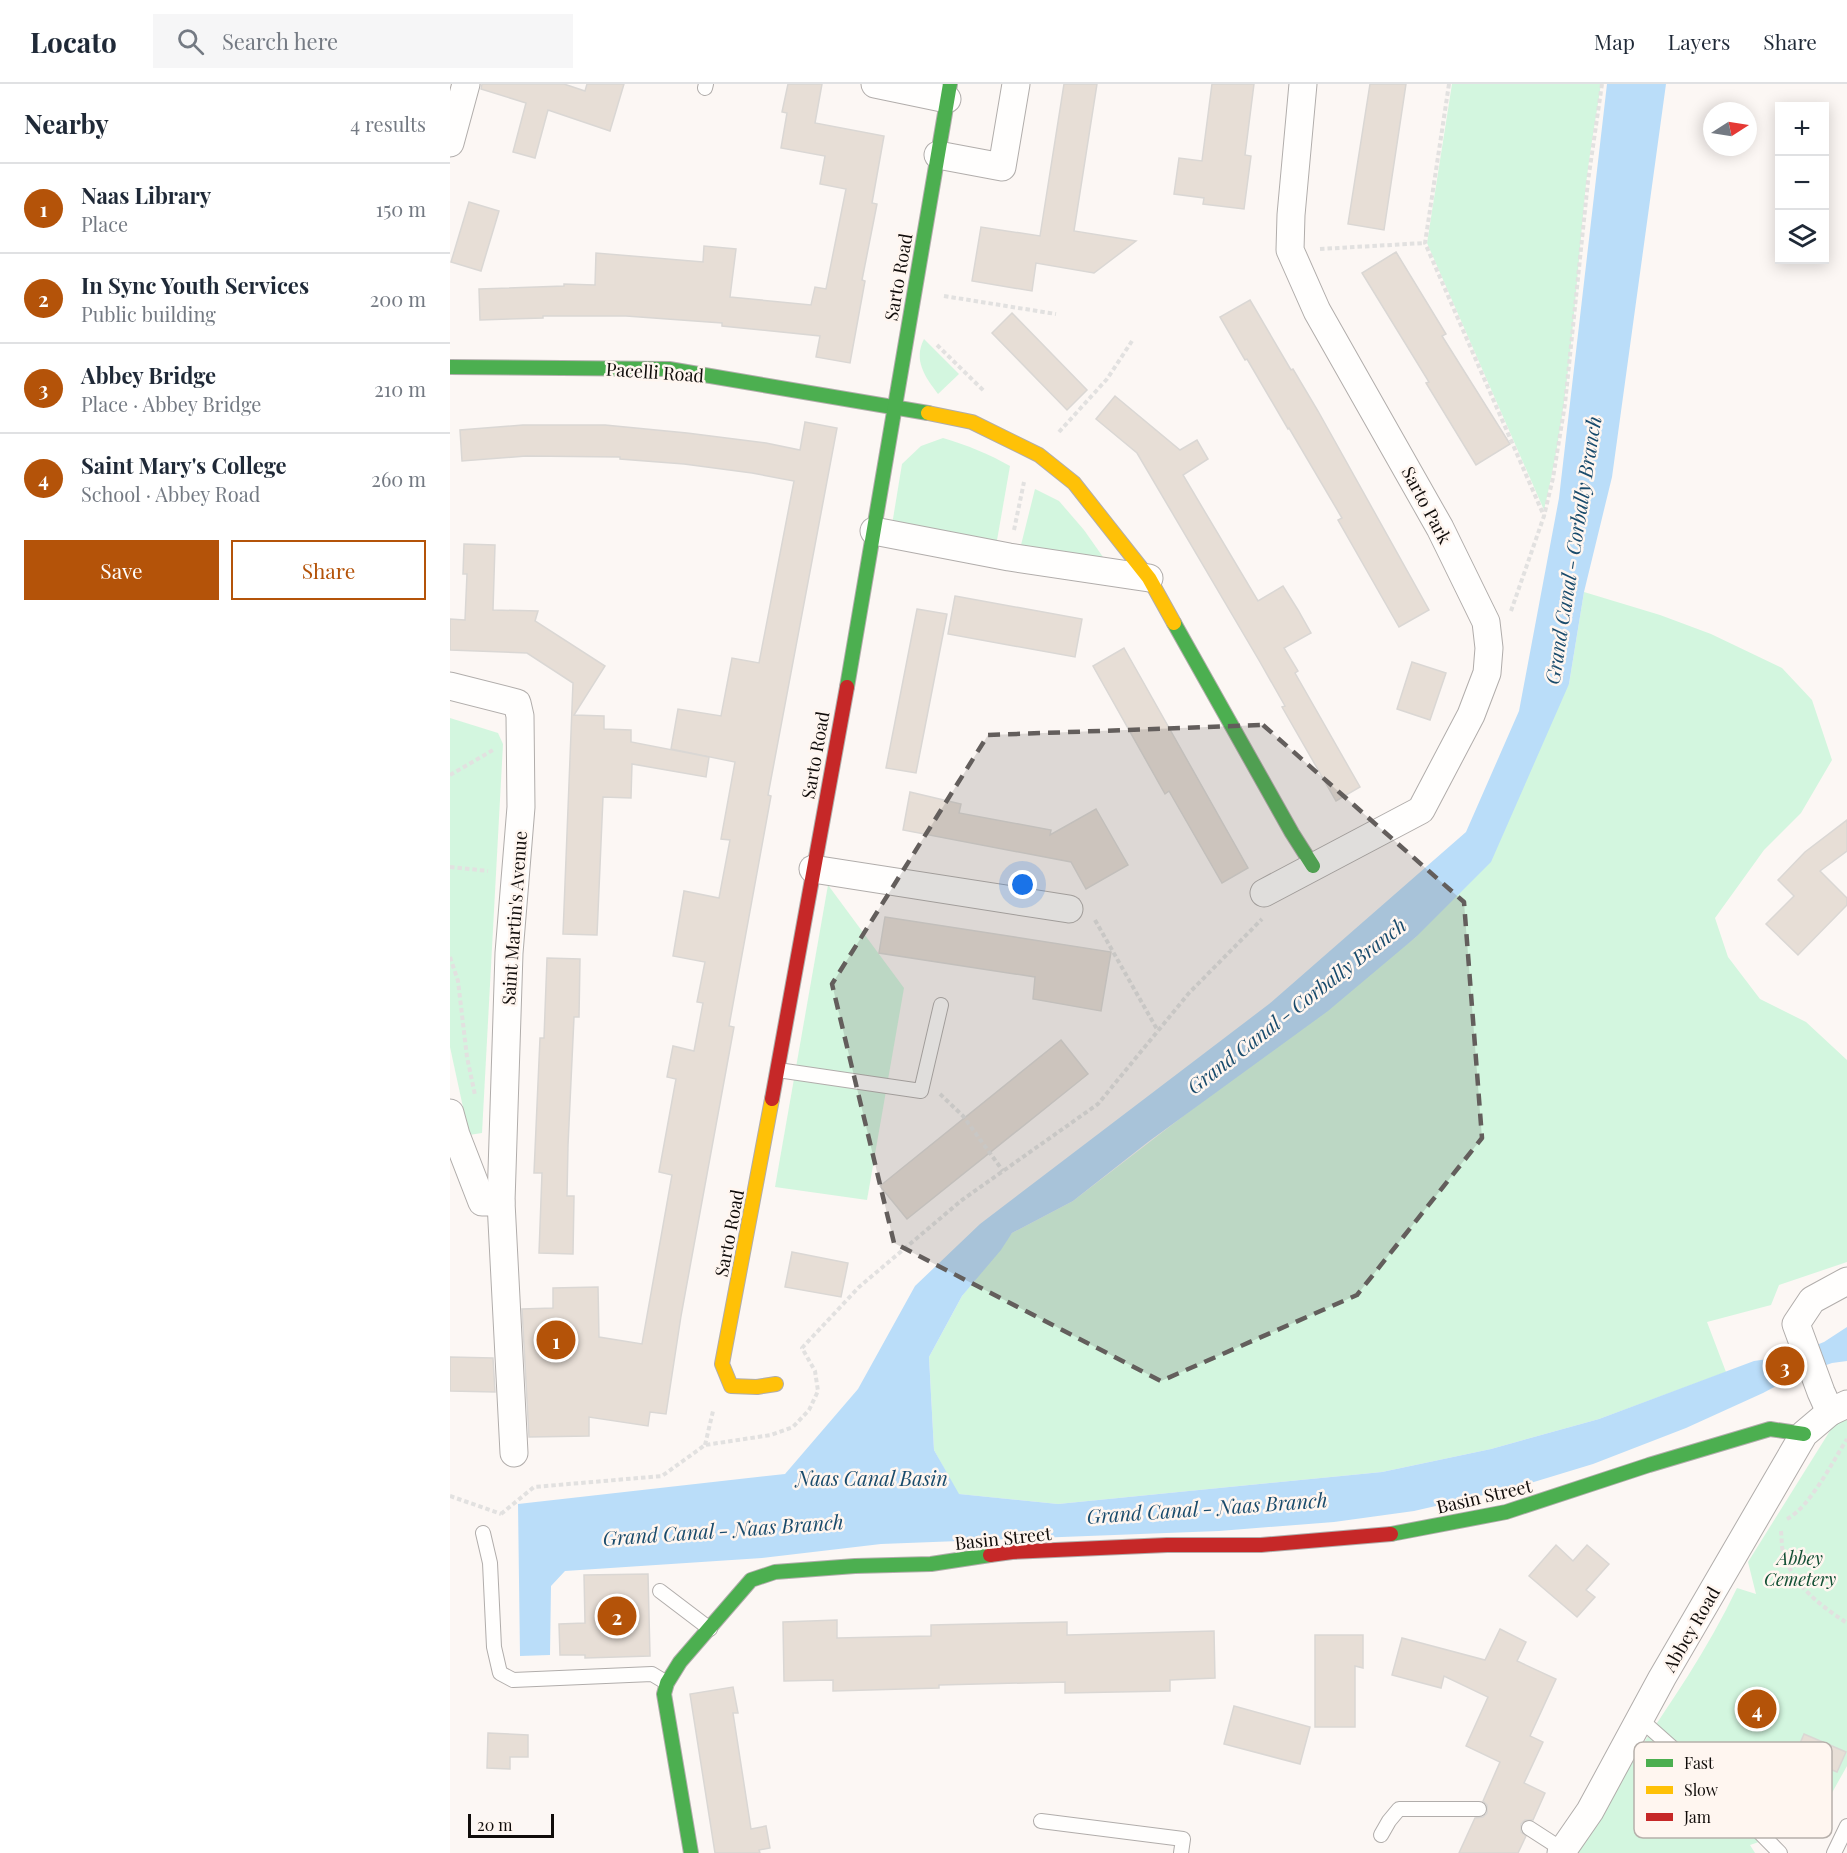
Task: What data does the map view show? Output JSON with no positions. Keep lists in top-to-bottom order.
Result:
{
  "streets": {
    "street": [
      "Sarto Road",
      "Pacelli Road",
      "Sarto Park",
      "Saint Martin's Avenue",
      "Basin Street",
      "Abbey Road"
    ]
  },
  "crossings": [
    ["Sarto Road", "Pacelli Road"],
    ["Basin Street", "Abbey Road"]
  ],
  "water": ["Grand Canal - Corbally Branch", "Naas Canal Basin", "Grand Canal - Naas Branch"],
  "parks": ["Abbey Cemetery"],
  "legend": ["Fast", "Slow", "Jam"],
  "scale_bar": "20 m",
  "north": "right",
  "page": {
    "header": "Locato",
    "search": "Search here",
    "nav": ["Map", "Layers", "Share"],
    "heading": ["Nearby", "4 results"],
    "map_buttons": ["+", "−"],
    "list": [
      {
        "mark": "1",
        "name": "Naas Library",
        "note": "Place",
        "value": "150 m"
      },
      {
        "mark": "2",
        "name": "In Sync Youth Services",
        "note": "Public building",
        "value": "200 m"
      },
      {
        "mark": "3",
        "name": "Abbey Bridge",
        "note": "Place · Abbey Bridge",
        "value": "210 m"
      },
      {
        "mark": "4",
        "name": "Saint Mary's College",
        "note": "School · Abbey Road",
        "value": "260 m"
      }
    ],
    "buttons": ["Save", "Share"],
    "pins": [
      "1",
      "3",
      "2",
      "4"
    ],
    "scale": "20 m"
  }
}
